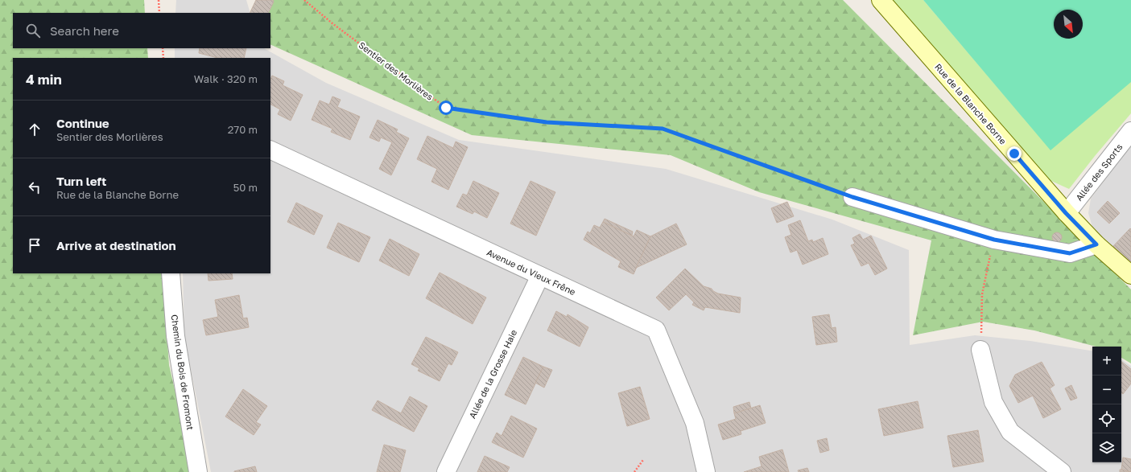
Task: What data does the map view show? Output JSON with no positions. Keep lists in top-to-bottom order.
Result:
{
  "streets": {
    "street": [
      "Rue de la Blanche Borne",
      "Allée des Sports",
      "Avenue du Vieux Frêne",
      "Chemin du Bois de Fromont",
      "Allée de la Grosse Haie"
    ],
    "path": ["Sentier des Morlières"]
  },
  "crossings": [
    ["Rue de la Blanche Borne", "Allée des Sports"],
    ["Avenue du Vieux Frêne", "Allée de la Grosse Haie"]
  ],
  "north": "bottom right",
  "page": {
    "search": "Search here",
    "heading": ["4 min", "Walk · 320 m"],
    "list": [
      ["Continue", "Sentier des Morlières", "270 m"],
      ["Turn left", "Rue de la Blanche Borne", "50 m"],
      "Arrive at destination"
    ],
    "map_buttons": ["+", "−"]
  }
}
